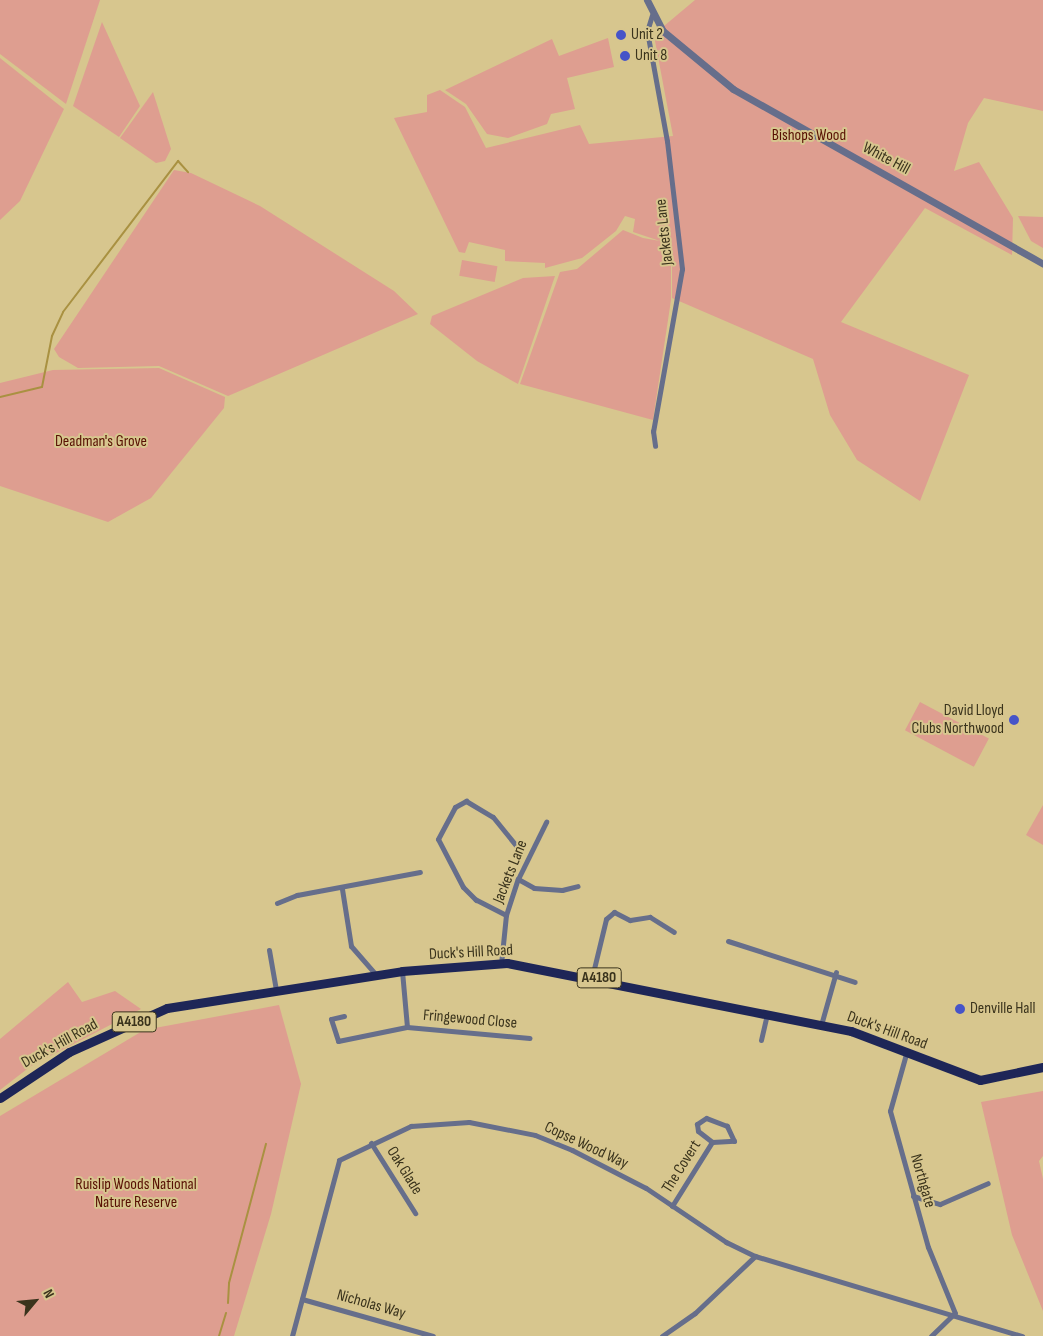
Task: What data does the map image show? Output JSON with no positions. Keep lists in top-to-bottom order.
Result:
{
  "streets": {
    "main road": ["Duck's Hill Road", "A4180"],
    "street": [
      "White Hill",
      "Jackets Lane",
      "Fringewood Close",
      "Copse Wood Way",
      "The Covert",
      "Oak Glade",
      "Northgate",
      "Nicholas Way"
    ]
  },
  "crossings": [
    ["White Hill", "Jackets Lane"],
    ["Jackets Lane", "Duck's Hill Road"],
    ["Duck's Hill Road", "Fringewood Close"],
    ["Duck's Hill Road", "Northgate"],
    ["Copse Wood Way", "The Covert"],
    ["Copse Wood Way", "Oak Glade"],
    ["Copse Wood Way", "Northgate"],
    ["Copse Wood Way", "Nicholas Way"]
  ],
  "parks": ["Bishops Wood", "Deadman's Grove", "Ruislip Woods National Nature Reserve"],
  "places": [
    "Unit 2",
    "Unit 8",
    "David Lloyd Clubs Northwood",
    "Denville Hall"
  ],
  "north": "top right"
}
